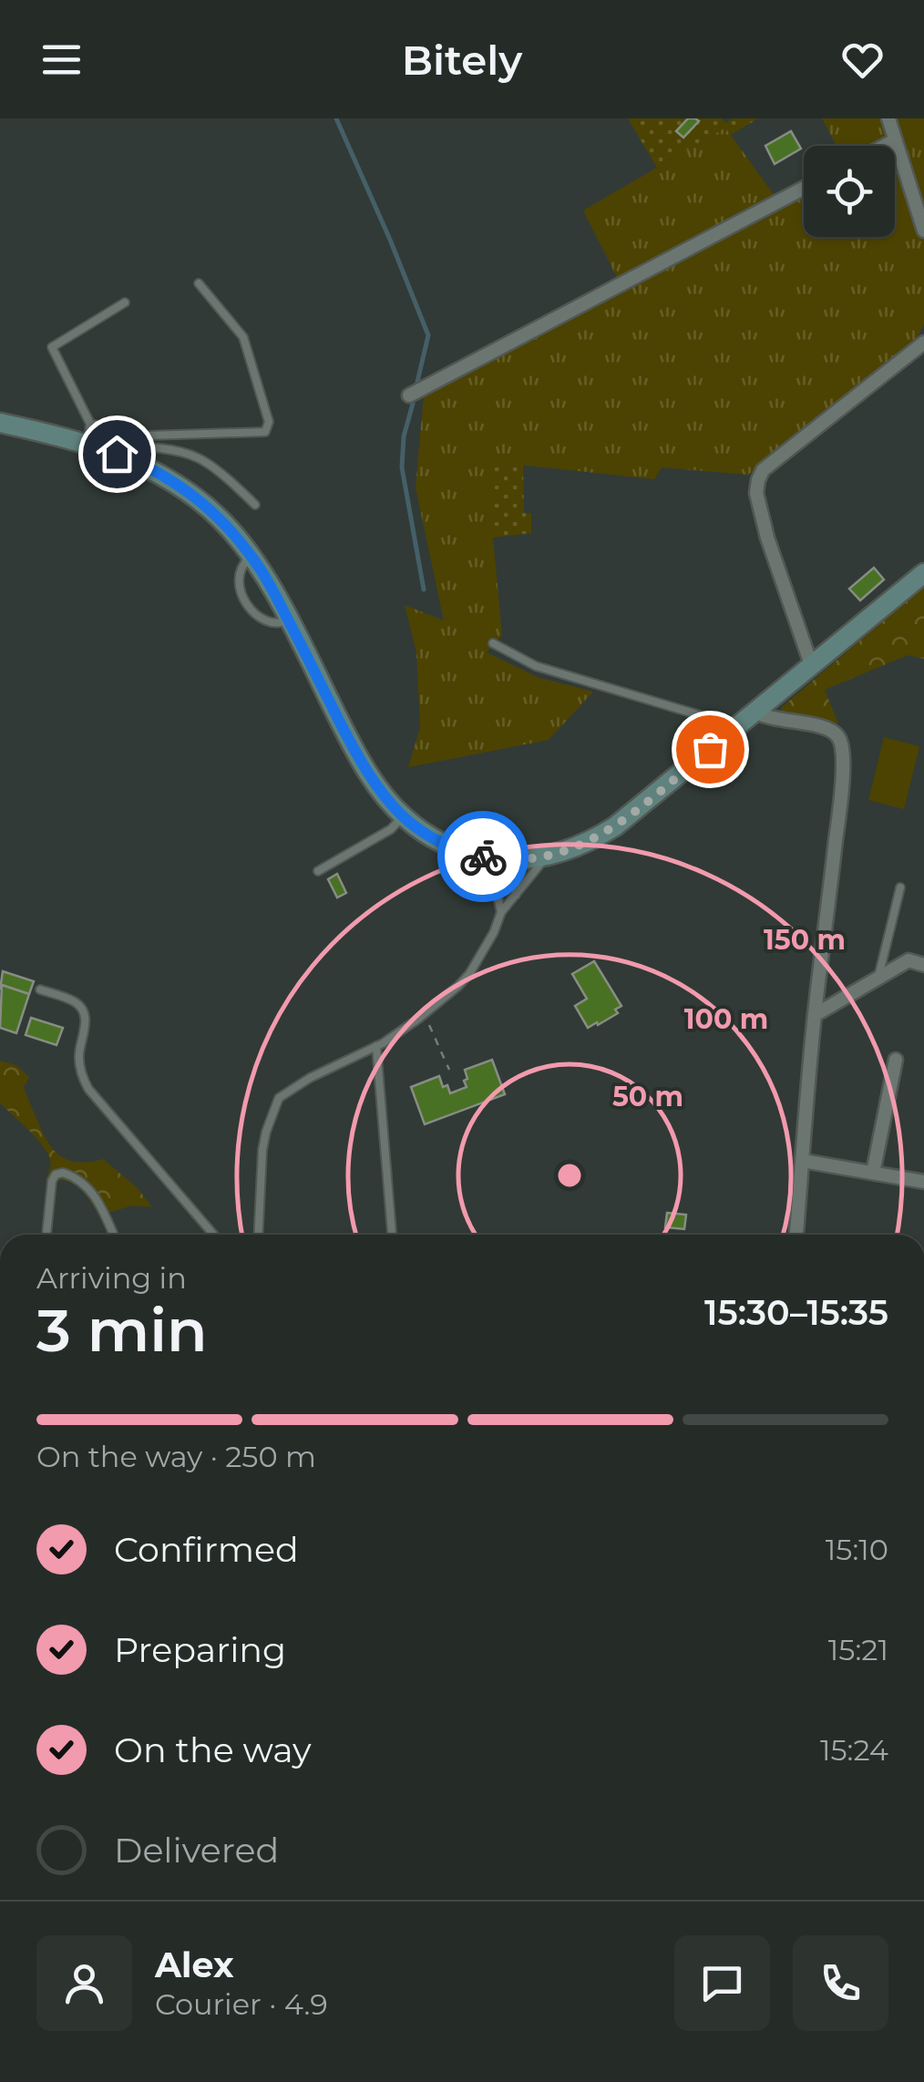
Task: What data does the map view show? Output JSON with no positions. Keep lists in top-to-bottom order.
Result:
{
  "page": {
    "header": "Bitely",
    "heading": ["3 min", "Arriving in", "15:30–15:35"],
    "panel": ["Alex", "Courier · 4.9"],
    "bar": "On the way · 250 m",
    "list": [
      ["Confirmed", "15:10"],
      ["Preparing", "15:21"],
      ["On the way", "15:24"],
      "Delivered"
    ]
  },
  "rings": ["150 m", "100 m", "50 m"]
}
